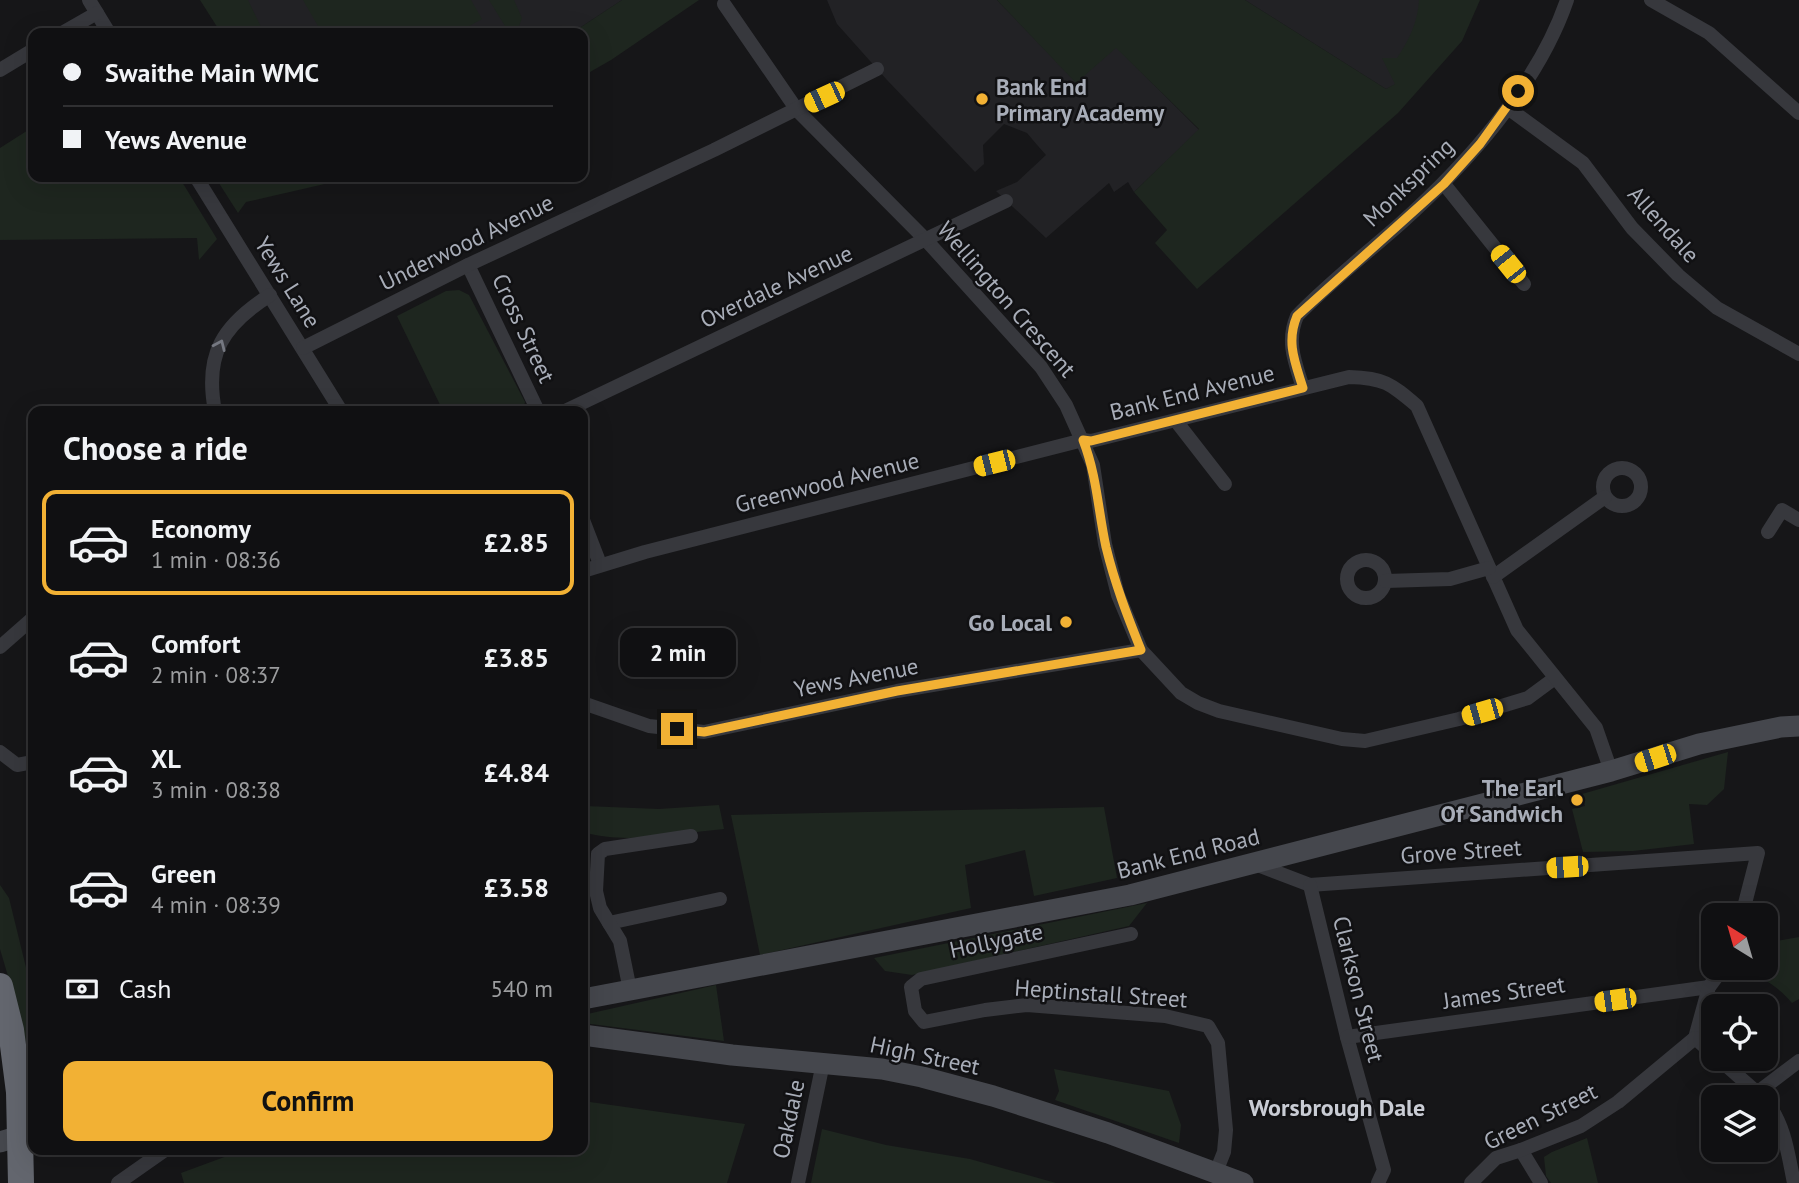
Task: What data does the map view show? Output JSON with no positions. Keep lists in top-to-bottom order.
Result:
{
  "streets": {
    "street": [
      "Monkspring",
      "Allendale",
      "Underwood Avenue",
      "Yews Lane",
      "Overdale Avenue",
      "Wellington Crescent",
      "Cross Street",
      "Bank End Avenue",
      "Greenwood Avenue",
      "Yews Avenue",
      "Grove Street",
      "Bank End Road",
      "Hollygate",
      "Clarkson Street",
      "James Street",
      "Heptinstall Street",
      "High Street",
      "Green Street",
      "Oakdale"
    ]
  },
  "crossings": [
    ["Monkspring", "Allendale"],
    ["Monkspring", "Bank End Avenue"],
    ["Underwood Avenue", "Yews Lane"],
    ["Underwood Avenue", "Wellington Crescent"],
    ["Underwood Avenue", "Cross Street"],
    ["Overdale Avenue", "Wellington Crescent"],
    ["Wellington Crescent", "Bank End Avenue"],
    ["Wellington Crescent", "Greenwood Avenue"],
    ["Wellington Crescent", "Yews Avenue"],
    ["Bank End Avenue", "Greenwood Avenue"],
    ["Bank End Avenue", "Bank End Road"],
    ["Grove Street", "Bank End Road"],
    ["Grove Street", "Clarkson Street"],
    ["Hollygate", "Heptinstall Street"],
    ["Clarkson Street", "James Street"],
    ["Heptinstall Street", "High Street"],
    ["High Street", "Oakdale"]
  ],
  "districts": ["Worsbrough Dale"],
  "places": ["Bank End Primary Academy", "Go Local", "The Earl Of Sandwich"],
  "north": "top left",
  "page": {
    "banner": ["Swaithe Main WMC", "Yews Avenue"],
    "heading": "Choose a ride",
    "list": [
      {
        "name": "Economy",
        "note": "1 min · 08:36",
        "value": "£2.85"
      },
      {
        "name": "Comfort",
        "note": "2 min · 08:37",
        "value": "£3.85"
      },
      {
        "name": "XL",
        "note": "3 min · 08:38",
        "value": "£4.84"
      },
      {
        "name": "Green",
        "note": "4 min · 08:39",
        "value": "£3.58"
      }
    ],
    "bubble": "2 min",
    "pay": ["Cash", "540 m"],
    "buttons": "Confirm"
  }
}
